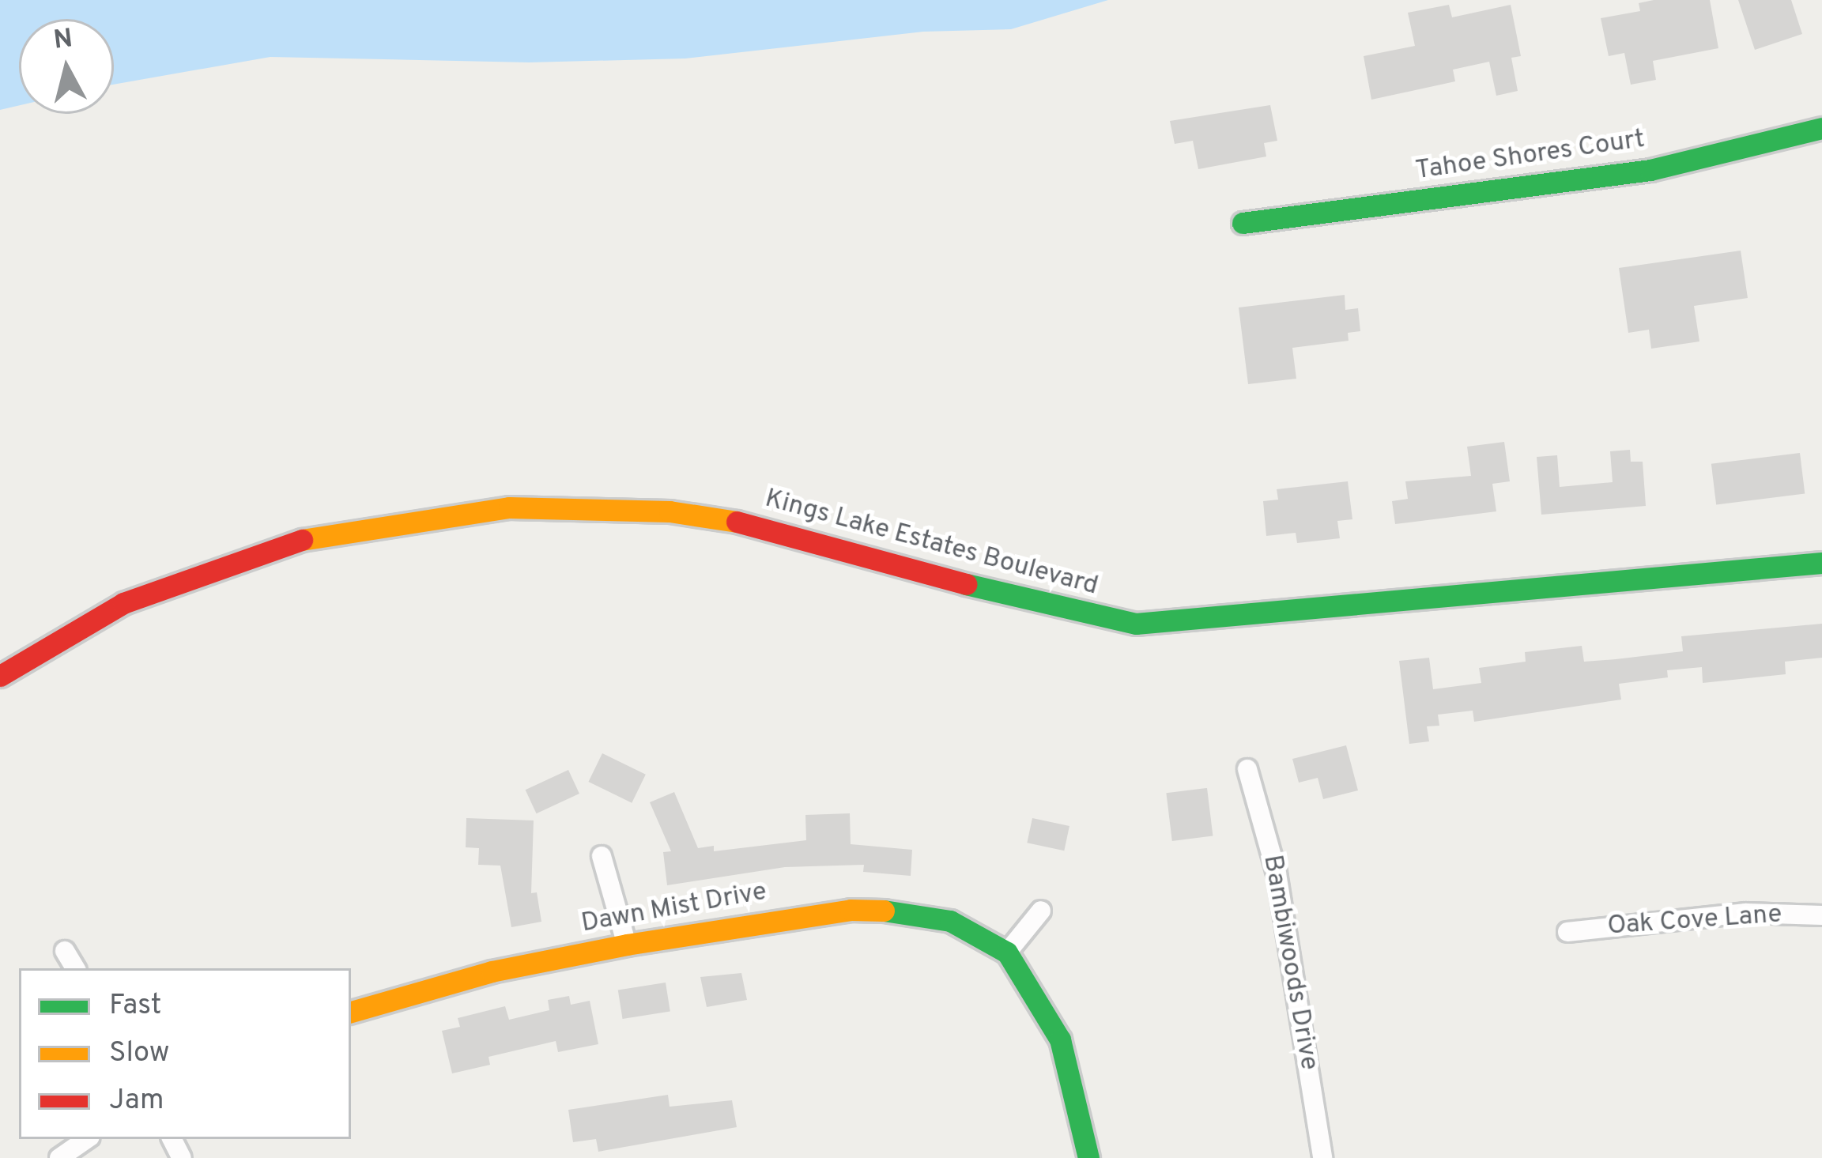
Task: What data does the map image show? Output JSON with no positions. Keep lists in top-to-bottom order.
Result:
{
  "streets": {
    "street": [
      "Tahoe Shores Court",
      "Kings Lake Estates Boulevard",
      "Dawn Mist Drive",
      "Oak Cove Lane",
      "Bambiwoods Drive"
    ]
  },
  "legend": ["Fast", "Slow", "Jam"],
  "north": "top"
}
